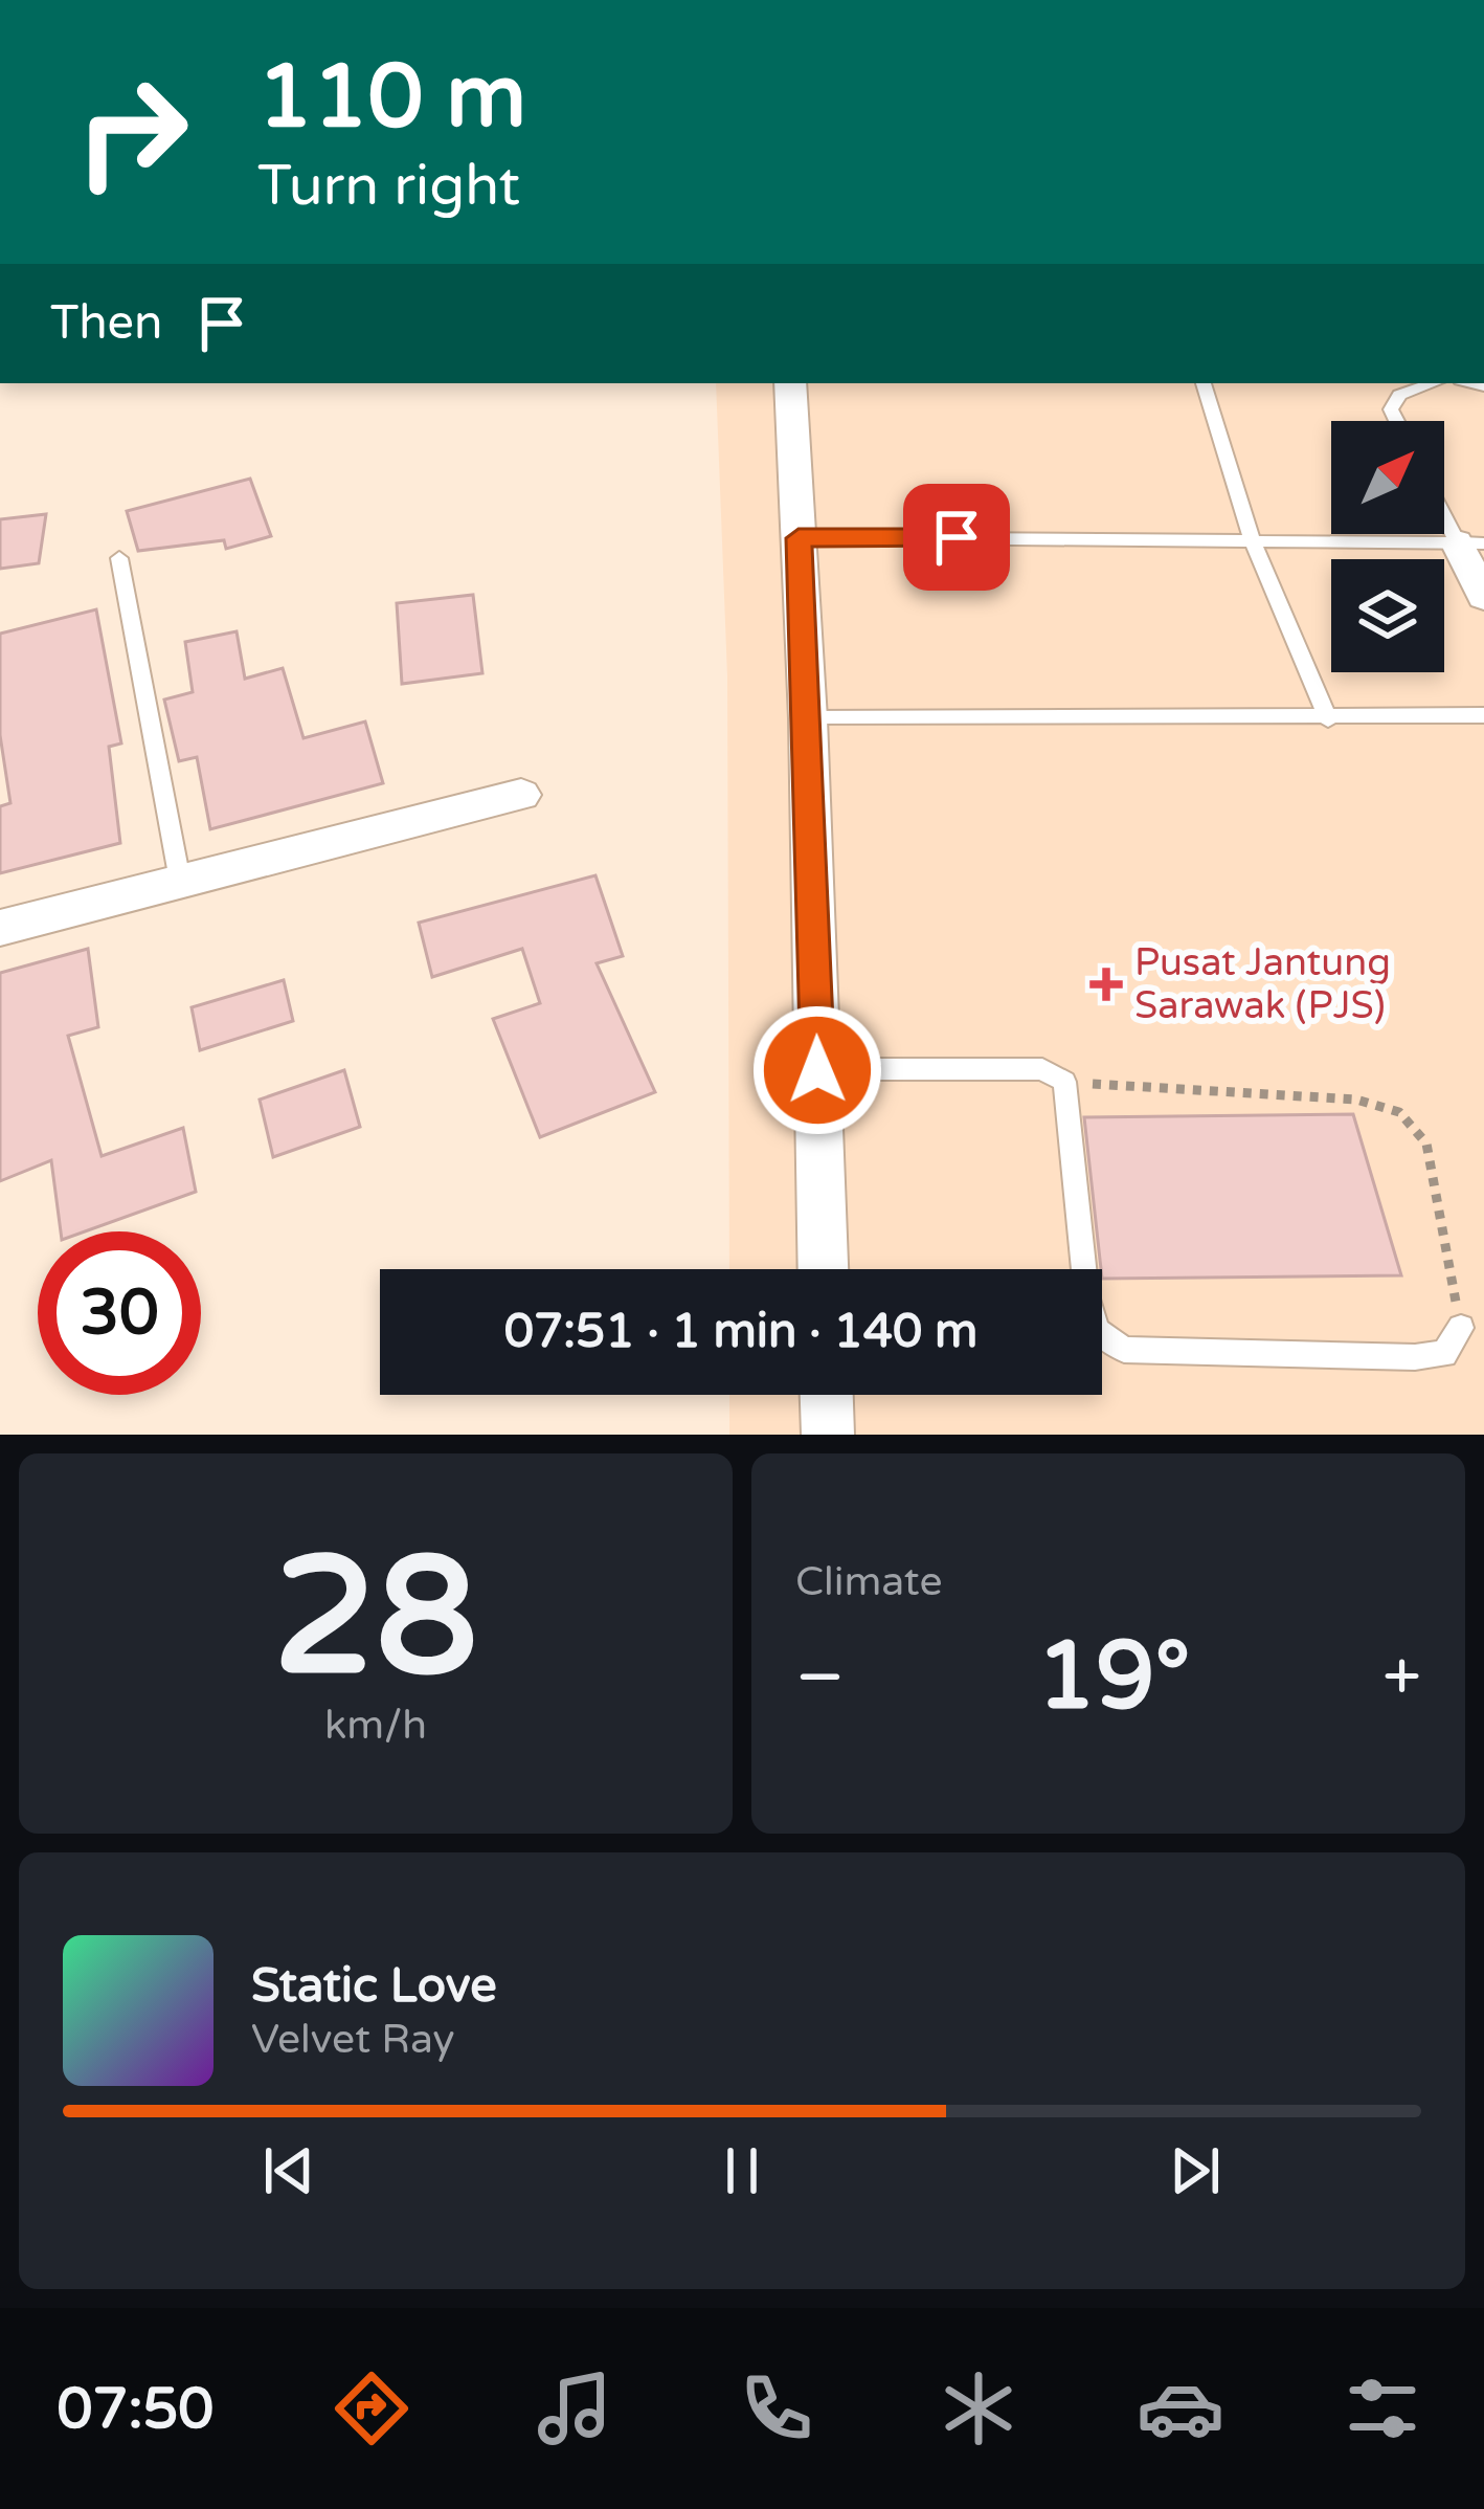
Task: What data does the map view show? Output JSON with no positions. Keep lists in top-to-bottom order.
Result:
{
  "places": {
    "health": ["Pusat Jantung Sarawak (PJS)"]
  },
  "north": "top right",
  "page": {
    "turn": ["110 m", "Turn right"],
    "then": "Then",
    "limit": "30",
    "trip": "07:51 · 1 min · 140 m",
    "tile": [
      ["28", "km/h"],
      "Climate"
    ],
    "heat": ["−", "19°", "+"],
    "song": ["Static Love", "Velvet Ray"],
    "tabs": "07:50"
  }
}
